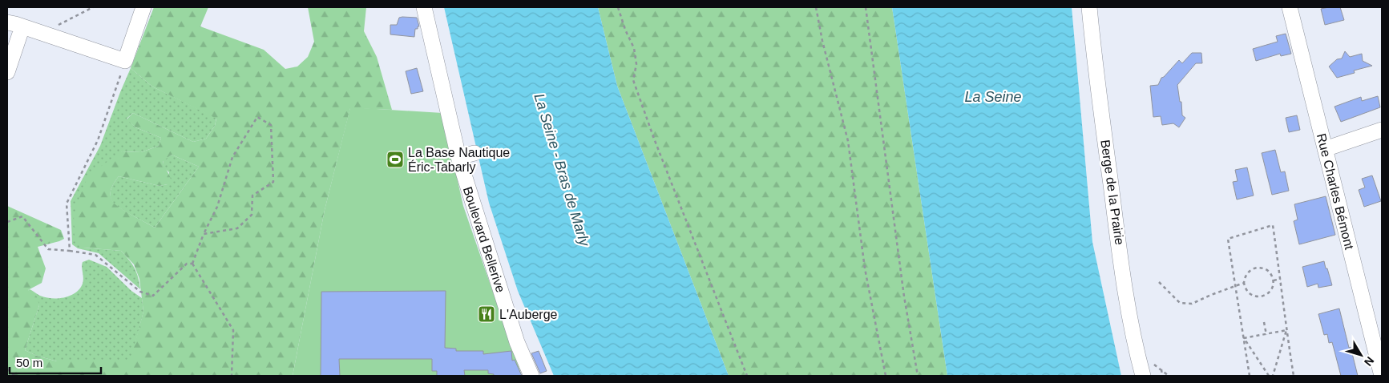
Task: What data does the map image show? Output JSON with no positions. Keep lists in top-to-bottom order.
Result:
{
  "streets": {
    "street": ["Rue Charles Bémont", "Berge de la Prairie", "Boulevard Bellerive"]
  },
  "water": ["La Seine", "La Seine - Bras de Marly"],
  "places": {
    "sports": ["La Base Nautique Éric-Tabarly"],
    "restaurant": ["L'Auberge"]
  },
  "scale_bar": "50 m",
  "north": "bottom right"
}
